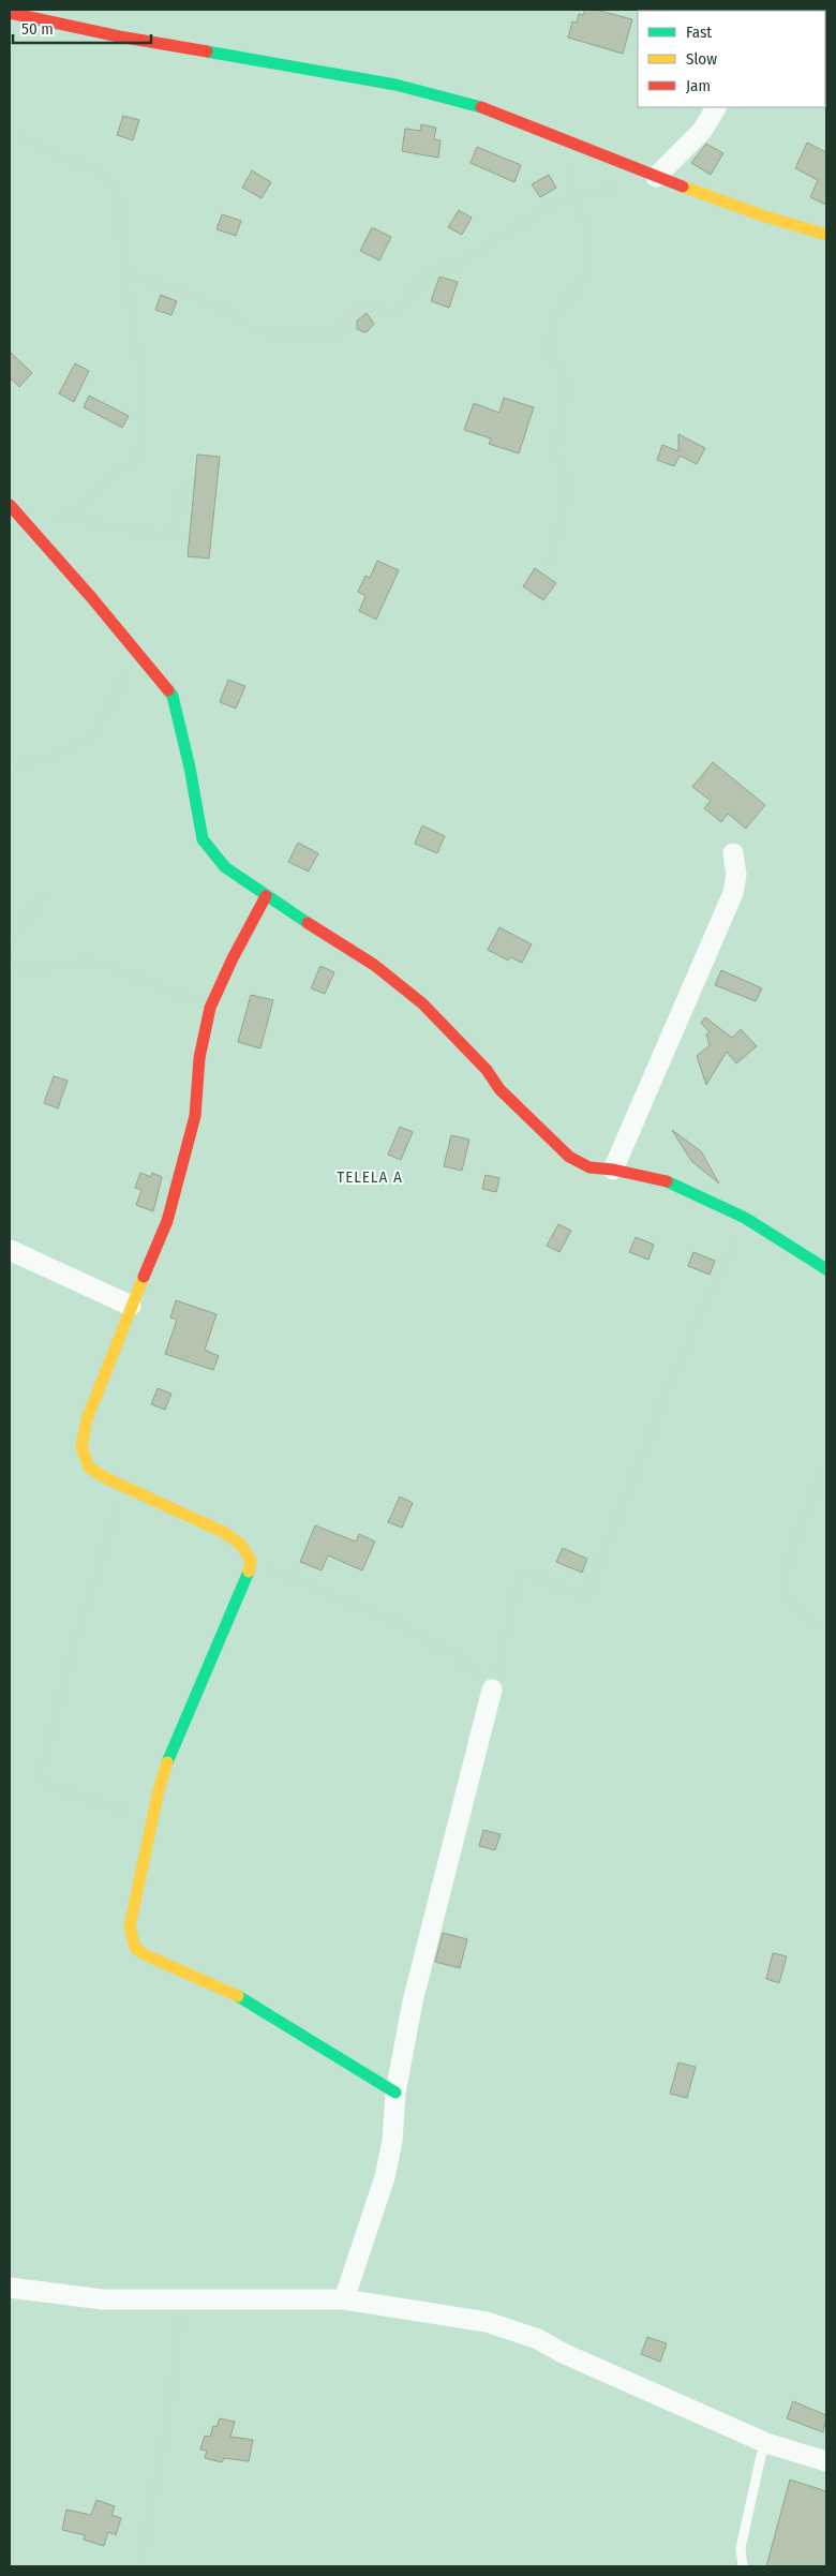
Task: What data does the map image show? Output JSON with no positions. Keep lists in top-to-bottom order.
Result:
{
  "districts": ["TELELA A"],
  "legend": ["Fast", "Slow", "Jam"],
  "scale_bar": "50 m"
}
